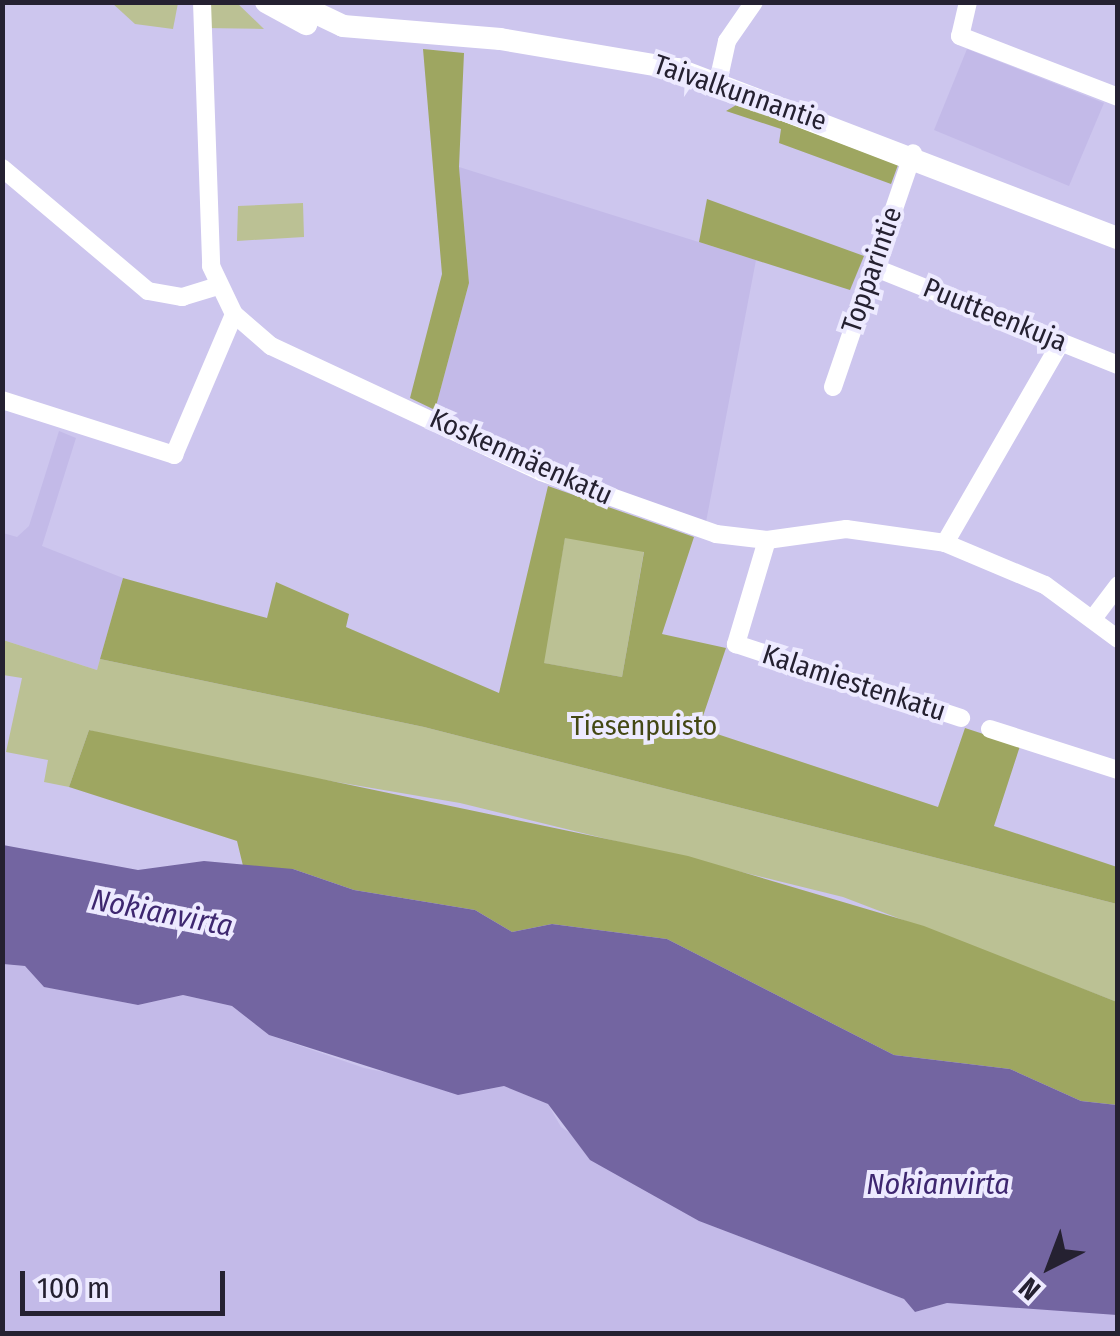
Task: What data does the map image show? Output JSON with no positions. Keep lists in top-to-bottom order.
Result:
{
  "streets": {
    "main road": ["Taivalkunnantie"],
    "street": [
      "Topparintie",
      "Puutteenkuja",
      "Koskenmäenkatu",
      "Kalamiestenkatu"
    ]
  },
  "crossings": [
    ["Taivalkunnantie", "Topparintie"],
    ["Topparintie", "Puutteenkuja"],
    ["Koskenmäenkatu", "Kalamiestenkatu"]
  ],
  "water": ["Nokianvirta"],
  "parks": ["Tiesenpuisto"],
  "scale_bar": "100 m",
  "north": "bottom left"
}
